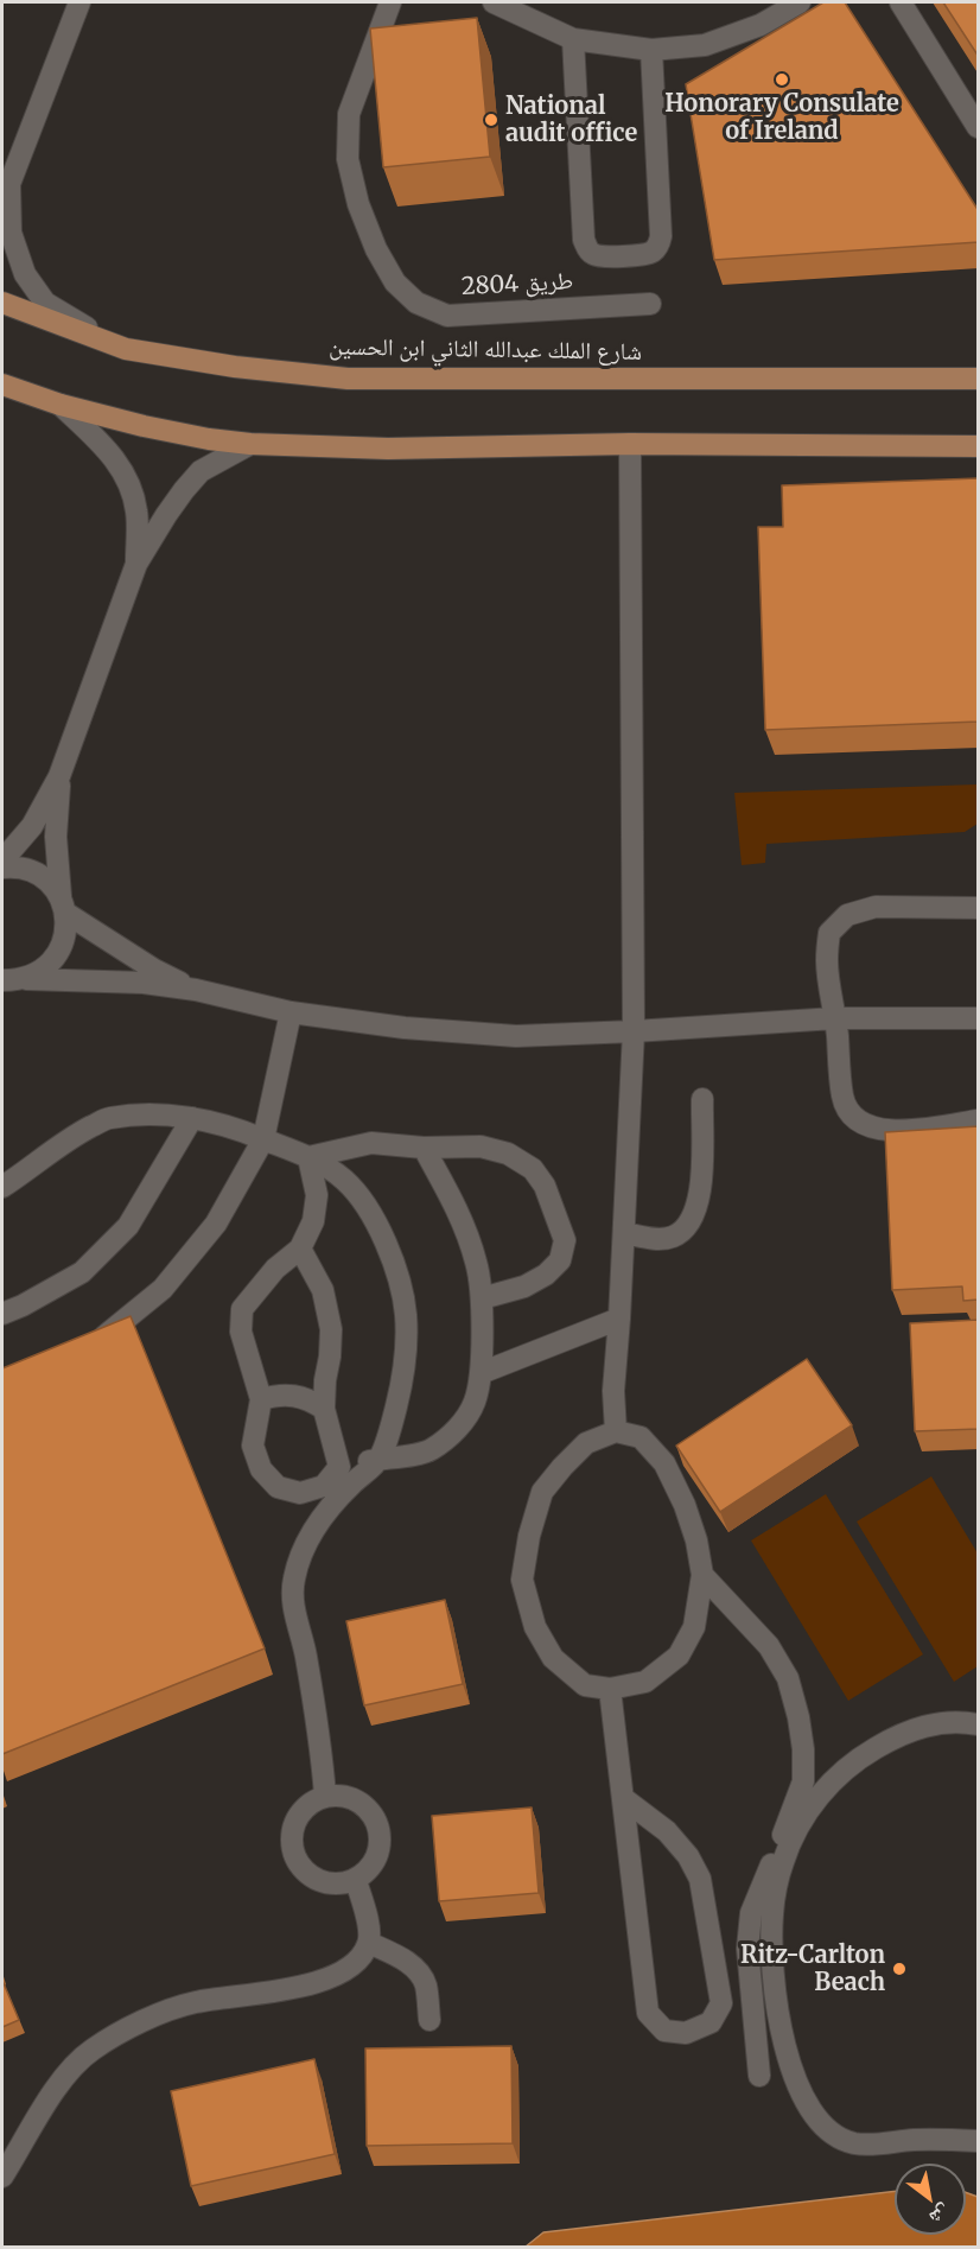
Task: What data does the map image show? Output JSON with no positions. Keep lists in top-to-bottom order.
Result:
{
  "streets": {
    "main road": ["شارع الملك عبدالله الثاني ابن الحسين"],
    "street": ["طريق 2804"]
  },
  "places": ["Honorary Consulate of Ireland", "National audit office", "Ritz-Carlton Beach"],
  "north": "bottom right"
}
